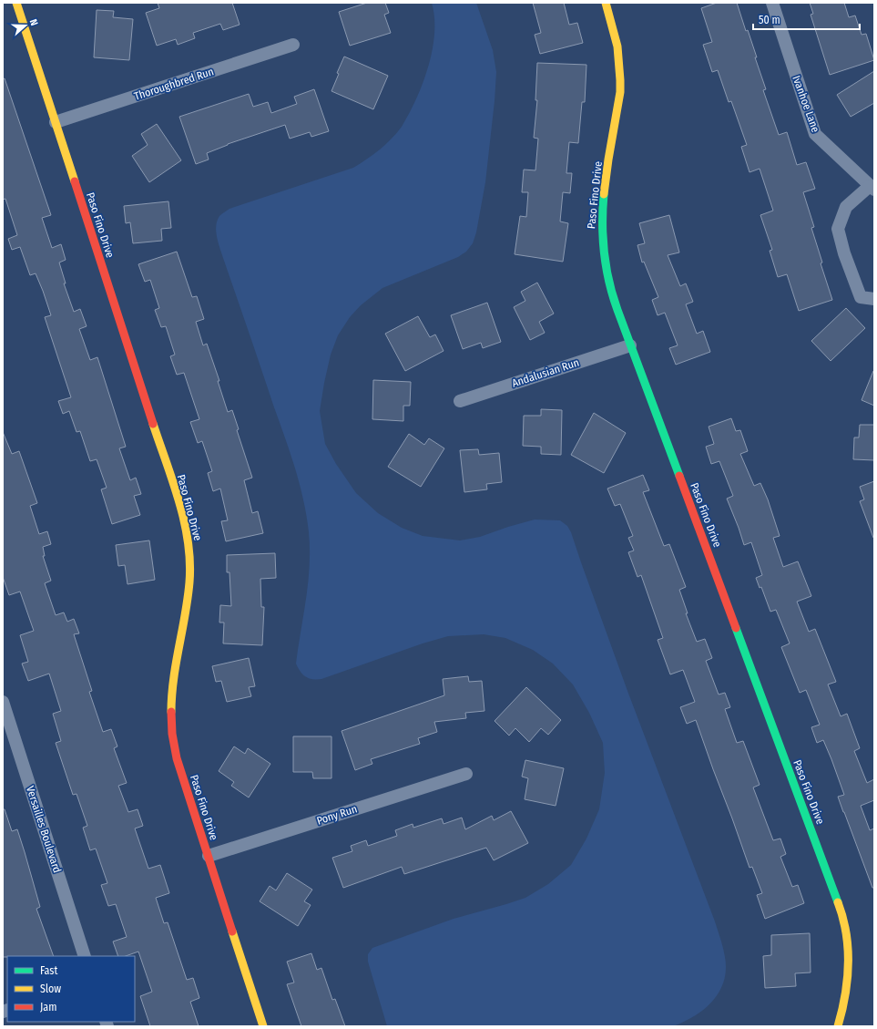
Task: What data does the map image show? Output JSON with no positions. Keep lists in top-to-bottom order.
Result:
{
  "streets": {
    "street": [
      "Thoroughbred Run",
      "Ivanhoe Lane",
      "Paso Fino Drive",
      "Andalusian Run",
      "Pony Run",
      "Versailles Boulevard"
    ]
  },
  "crossings": [
    ["Thoroughbred Run", "Paso Fino Drive"],
    ["Paso Fino Drive", "Andalusian Run"],
    ["Paso Fino Drive", "Pony Run"]
  ],
  "legend": ["Fast", "Slow", "Jam"],
  "scale_bar": "50 m",
  "north": "right"
}
